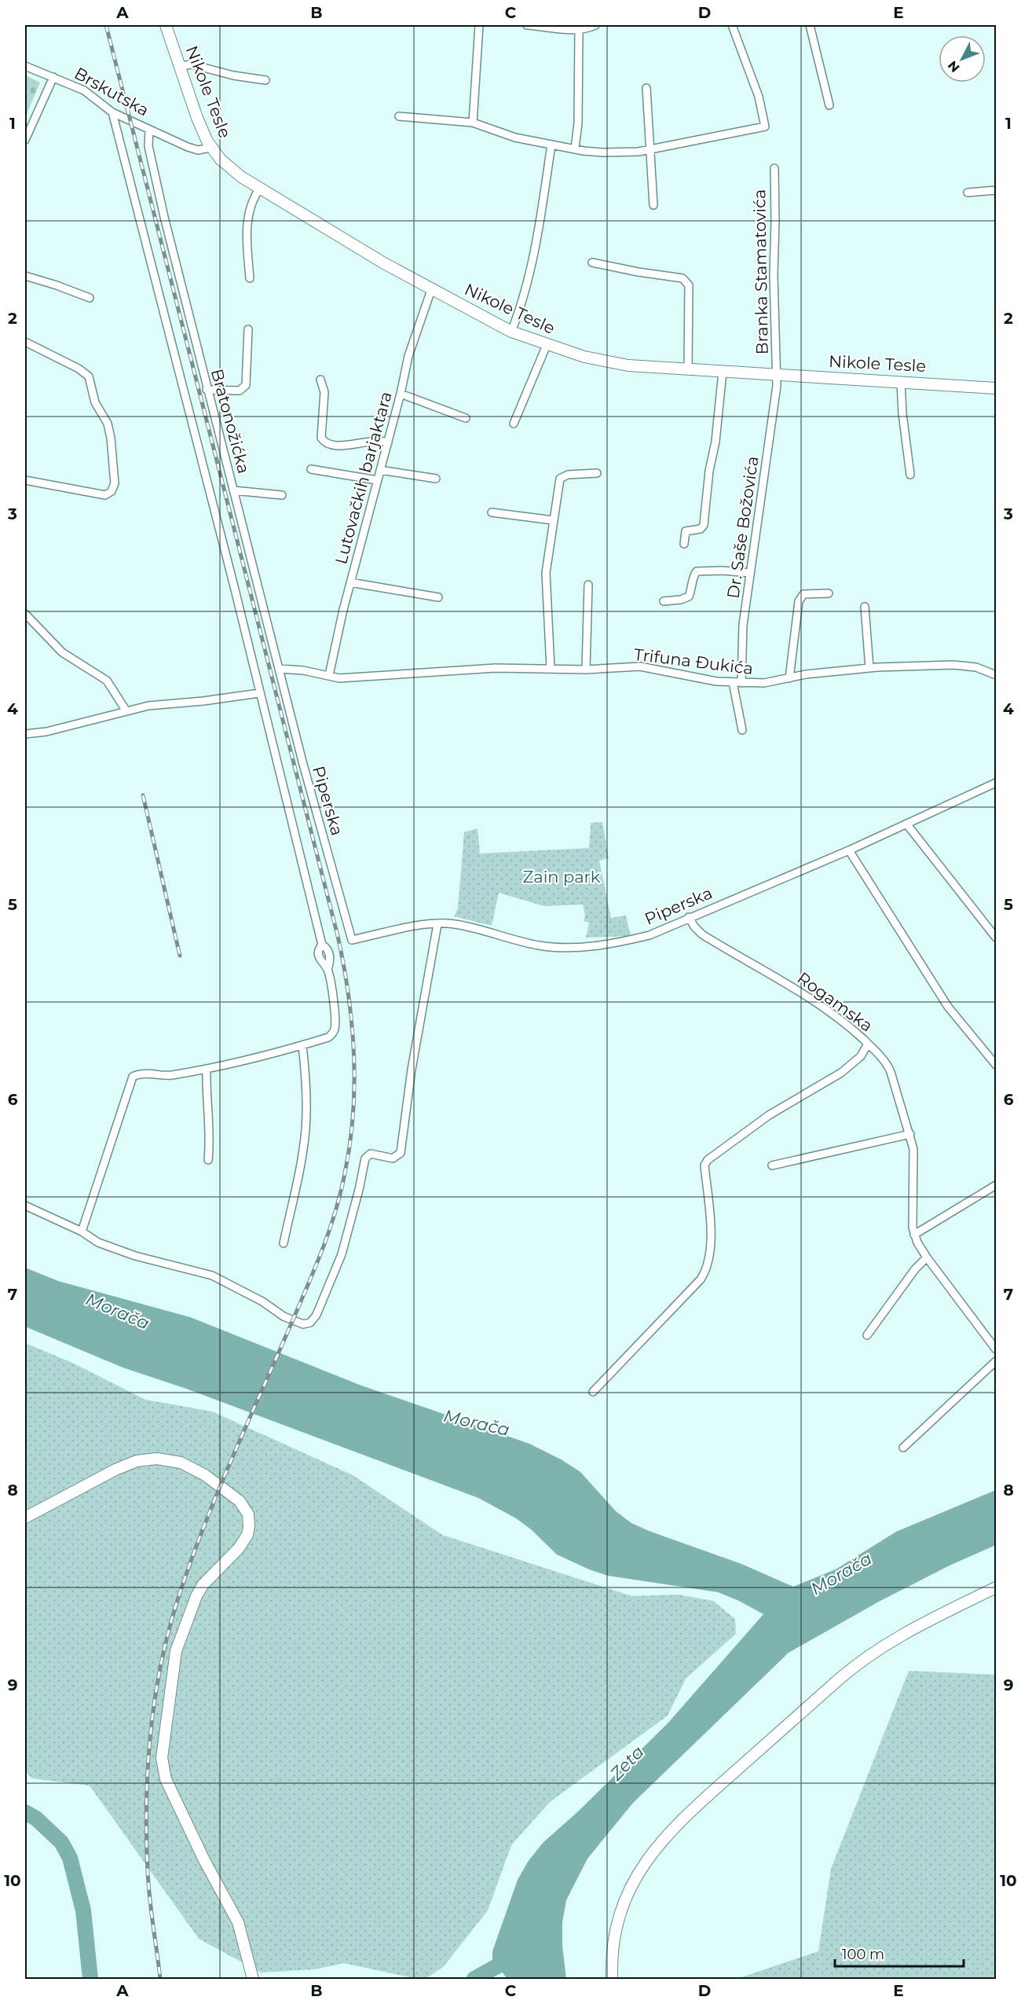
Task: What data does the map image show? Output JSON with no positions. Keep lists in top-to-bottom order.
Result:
{
  "streets": {
    "street": [
      "Brskutska",
      "Nikole Tesle",
      "Branka Stamatovića",
      "Bratonožićka",
      "Lutovačkih barjaktara",
      "Dr. Saše Božovića",
      "Trifuna Đukića",
      "Piperska",
      "Rogamska"
    ]
  },
  "crossings": [
    ["Brskutska", "Nikole Tesle"],
    ["Brskutska", "Bratonožićka"],
    ["Nikole Tesle", "Branka Stamatovića"],
    ["Nikole Tesle", "Lutovačkih barjaktara"],
    ["Nikole Tesle", "Dr. Saše Božovića"],
    ["Branka Stamatovića", "Dr. Saše Božovića"],
    ["Bratonožićka", "Piperska"],
    ["Lutovačkih barjaktara", "Trifuna Đukića"],
    ["Dr. Saše Božovića", "Trifuna Đukića"],
    ["Piperska", "Rogamska"]
  ],
  "water": ["Morača", "Zeta"],
  "parks": ["Zain park"],
  "scale_bar": "100 m",
  "north": "bottom left",
  "grid": {
    "columns": [
      "A",
      "B",
      "C",
      "D",
      "E"
    ],
    "rows": [
      "1",
      "2",
      "3",
      "4",
      "5",
      "6",
      "7",
      "8",
      "9",
      "10"
    ]
  }
}
